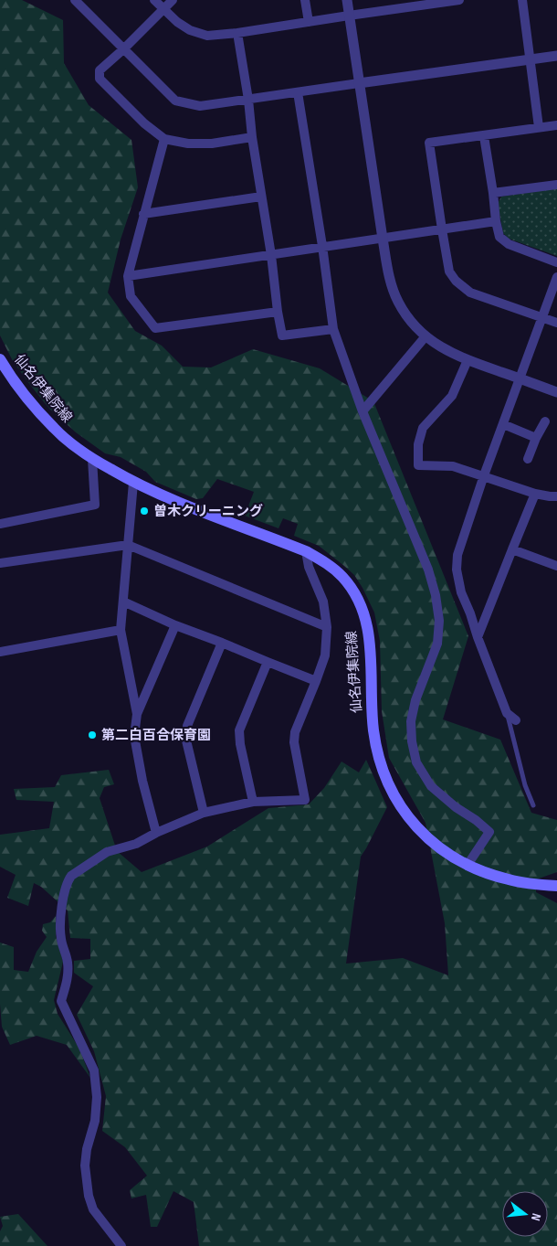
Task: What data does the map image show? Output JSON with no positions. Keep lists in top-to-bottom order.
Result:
{
  "streets": {
    "main road": ["仙名伊集院線"]
  },
  "places": ["曽木クリーニング", "第二白百合保育園"],
  "north": "right"
}
